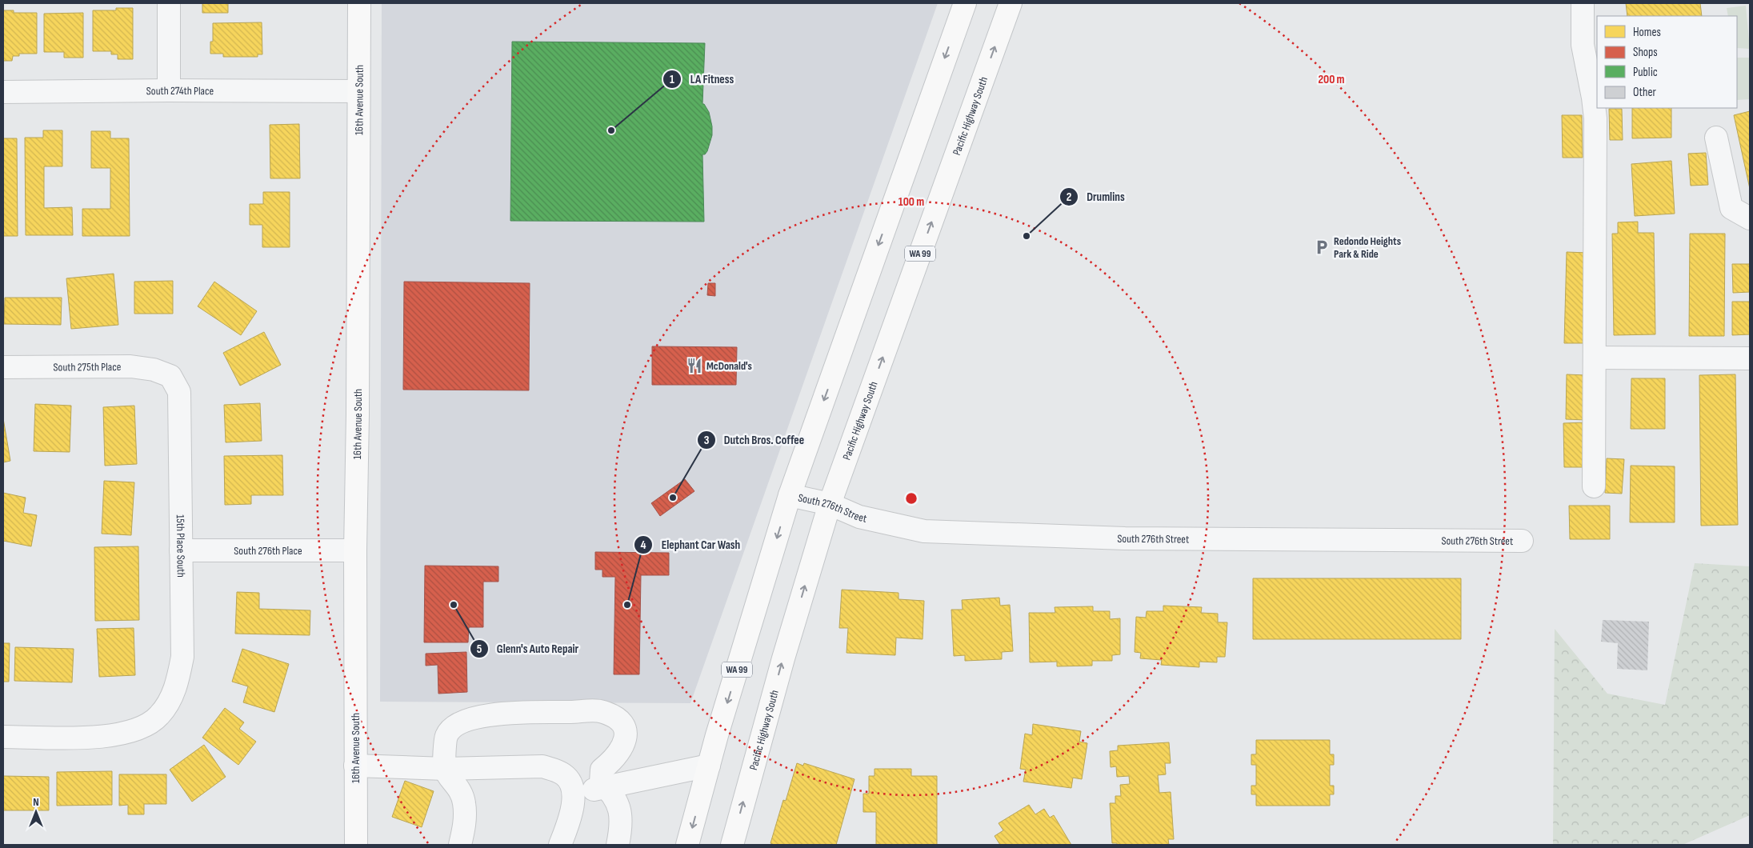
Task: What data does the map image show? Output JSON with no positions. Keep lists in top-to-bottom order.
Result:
{
  "streets": {
    "main road": ["16th Avenue South", "Pacific Highway South", "WA 99"],
    "street": [
      "South 274th Place",
      "South 275th Place",
      "South 276th Street",
      "15th Place South",
      "South 276th Place"
    ]
  },
  "crossings": [
    ["South 274th Place", "16th Avenue South"],
    ["16th Avenue South", "South 276th Place"],
    ["Pacific Highway South", "South 276th Street"],
    ["WA 99", "South 276th Street"],
    ["South 275th Place", "15th Place South"],
    ["15th Place South", "South 276th Place"]
  ],
  "places": {
    "other": [
      "LA Fitness",
      "Drumlins",
      "Dutch Bros. Coffee",
      "Glenn's Auto Repair",
      "Elephant Car Wash"
    ],
    "parking": ["Redondo Heights Park & Ride"],
    "restaurant": ["McDonald's"]
  },
  "legend": [
    "Homes",
    "Shops",
    "Public",
    "Other"
  ],
  "north": "top",
  "rings": ["200 m", "100 m"]
}
